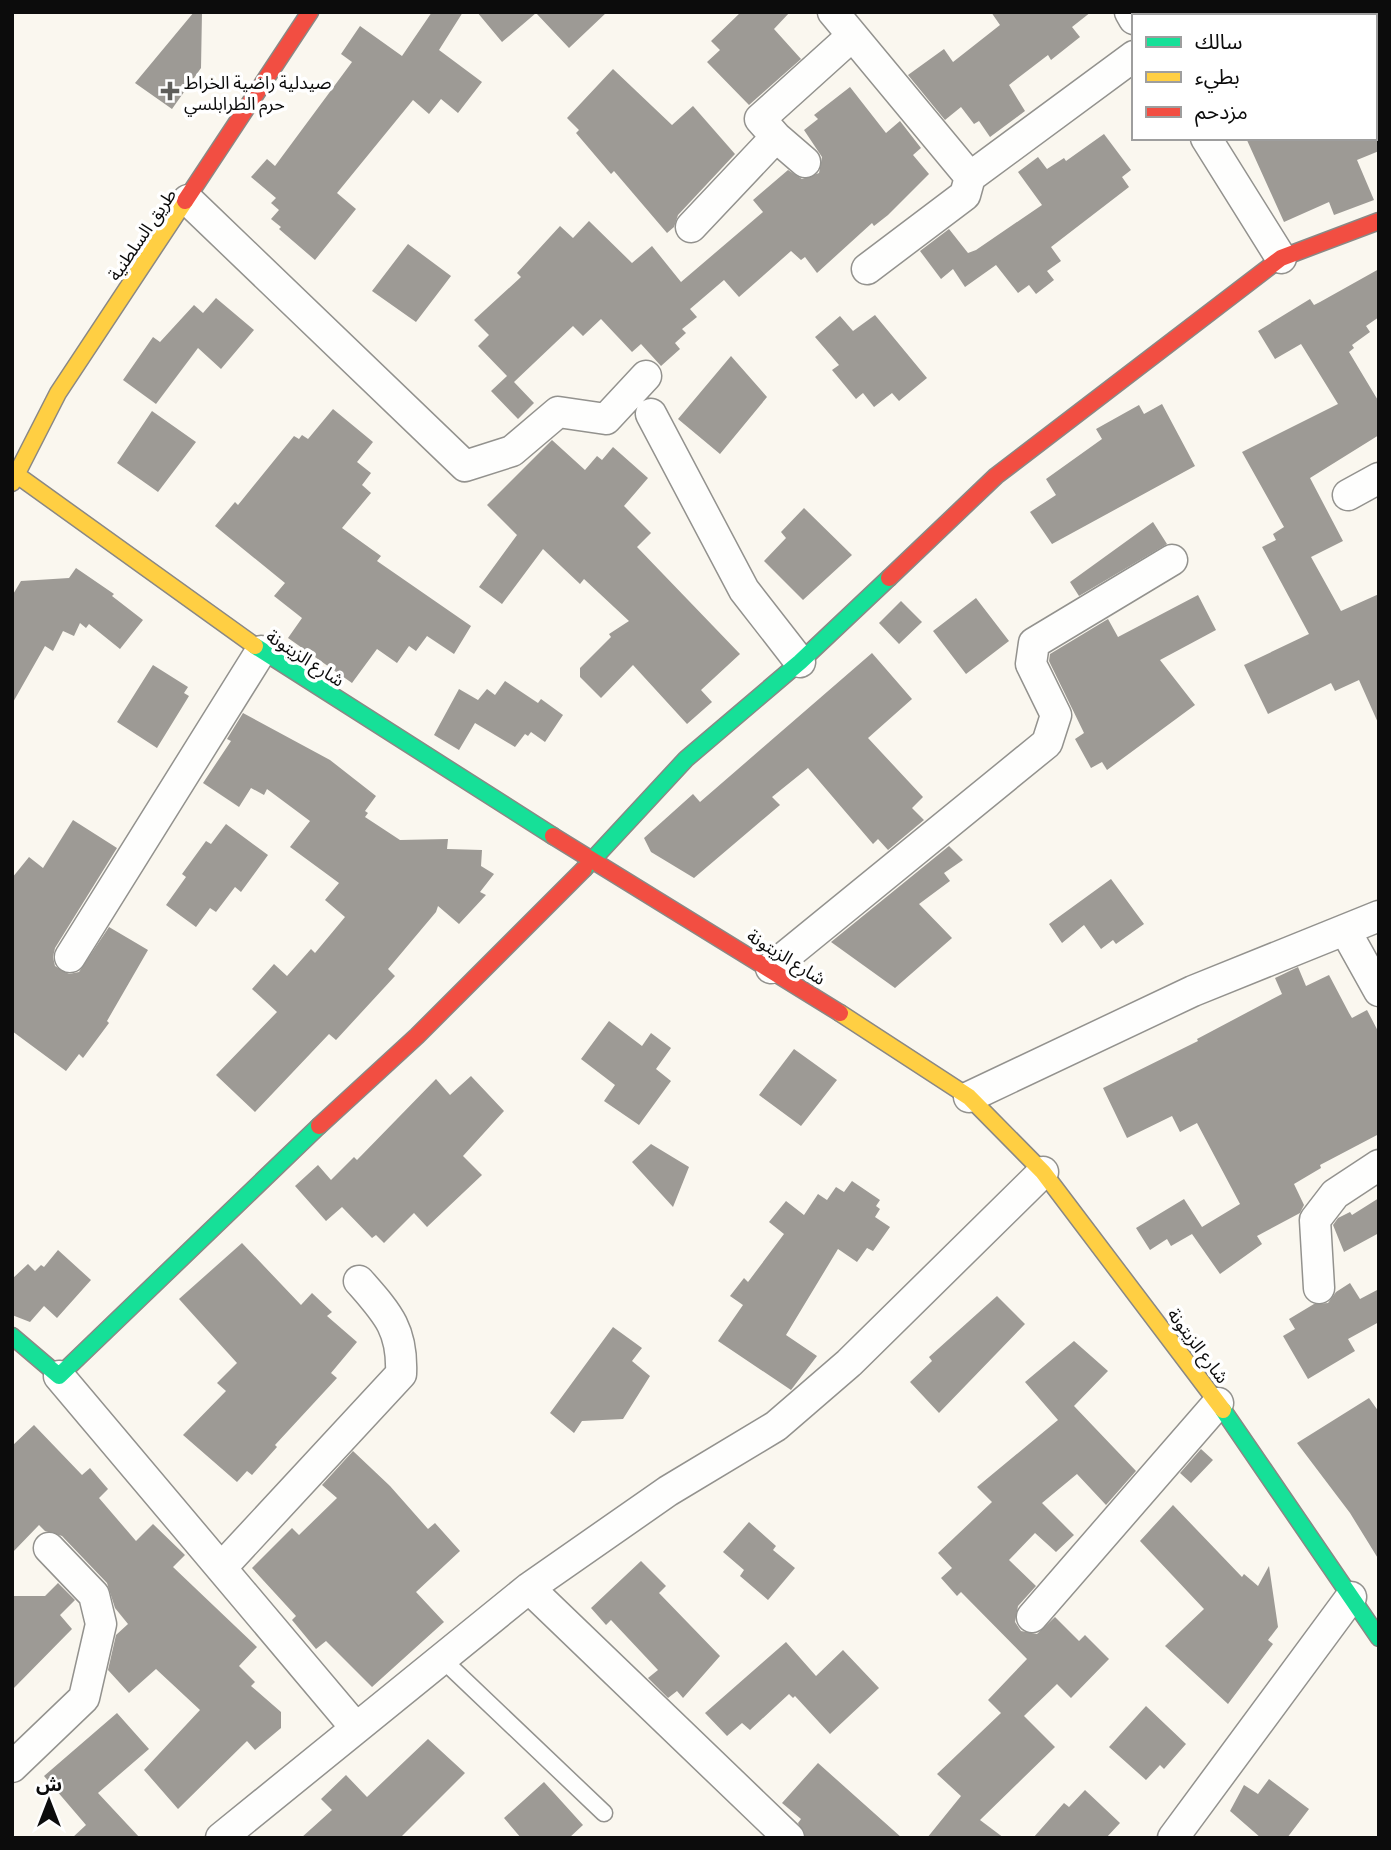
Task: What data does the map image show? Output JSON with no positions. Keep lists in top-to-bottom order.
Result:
{
  "streets": {
    "street": ["طريق السلطنية", "شارع الزيتونة"]
  },
  "crossings": [
    ["طريق السلطنية", "شارع الزيتونة"]
  ],
  "places": {
    "health": ["صيدلية راضية الخراط حرم الطرابلسي"]
  },
  "legend": ["سالك", "بطيء", "مزدحم"],
  "north": "top"
}
